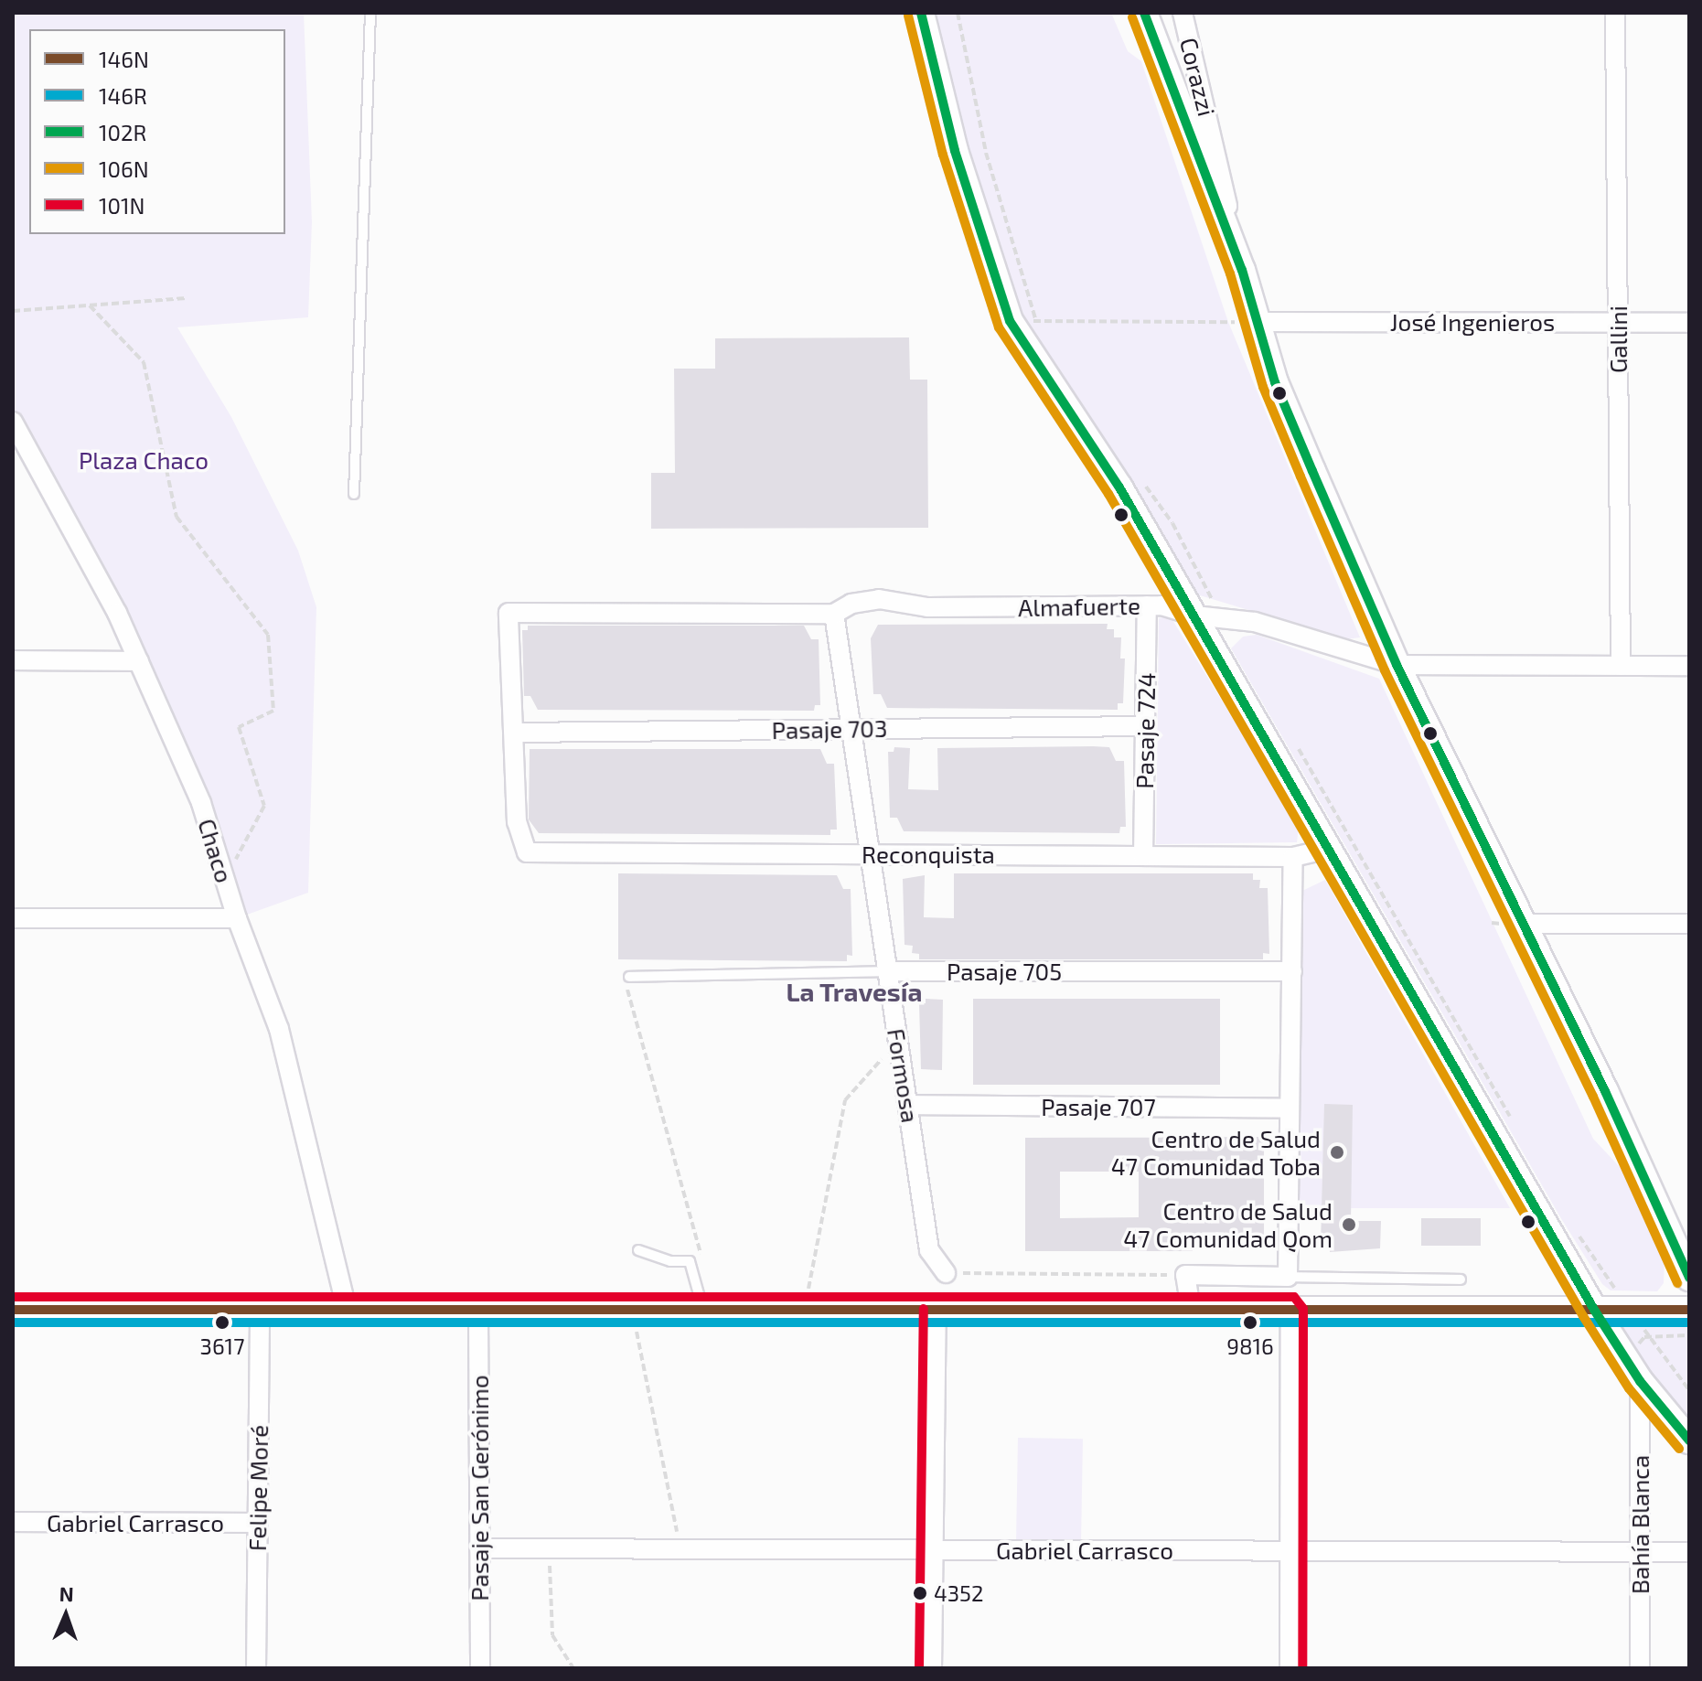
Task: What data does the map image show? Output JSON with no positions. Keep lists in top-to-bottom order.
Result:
{
  "streets": {
    "street": [
      "Corazzi",
      "José Ingenieros",
      "Gallini",
      "Almafuerte",
      "Pasaje 703",
      "Pasaje 724",
      "Chaco",
      "Reconquista",
      "Pasaje 705",
      "Formosa",
      "Pasaje 707",
      "Felipe Moré",
      "Pasaje San Gerónimo",
      "Gabriel Carrasco",
      "Bahía Blanca"
    ]
  },
  "crossings": [
    ["José Ingenieros", "Gallini"],
    ["Gallini", "Almafuerte"],
    ["Almafuerte", "Pasaje 703"],
    ["Almafuerte", "Pasaje 724"],
    ["Almafuerte", "Reconquista"],
    ["Almafuerte", "Formosa"],
    ["Pasaje 703", "Pasaje 724"],
    ["Pasaje 703", "Reconquista"],
    ["Pasaje 703", "Formosa"],
    ["Pasaje 724", "Reconquista"],
    ["Reconquista", "Formosa"],
    ["Pasaje 705", "Formosa"],
    ["Formosa", "Pasaje 707"],
    ["Felipe Moré", "Gabriel Carrasco"],
    ["Pasaje San Gerónimo", "Gabriel Carrasco"],
    ["Gabriel Carrasco", "Bahía Blanca"]
  ],
  "districts": ["La Travesía"],
  "parks": ["Plaza Chaco"],
  "places": [
    "Centro de Salud 47 Comunidad Toba",
    "Centro de Salud 47 Comunidad Qom",
    "3617",
    "9816",
    "4352"
  ],
  "lines": [
    "transit line 102R",
    "transit line 106N",
    "transit line 101N",
    "transit line 146N",
    "transit line 146R"
  ],
  "legend": [
    "146N",
    "146R",
    "102R",
    "106N",
    "101N"
  ],
  "north": "top"
}
